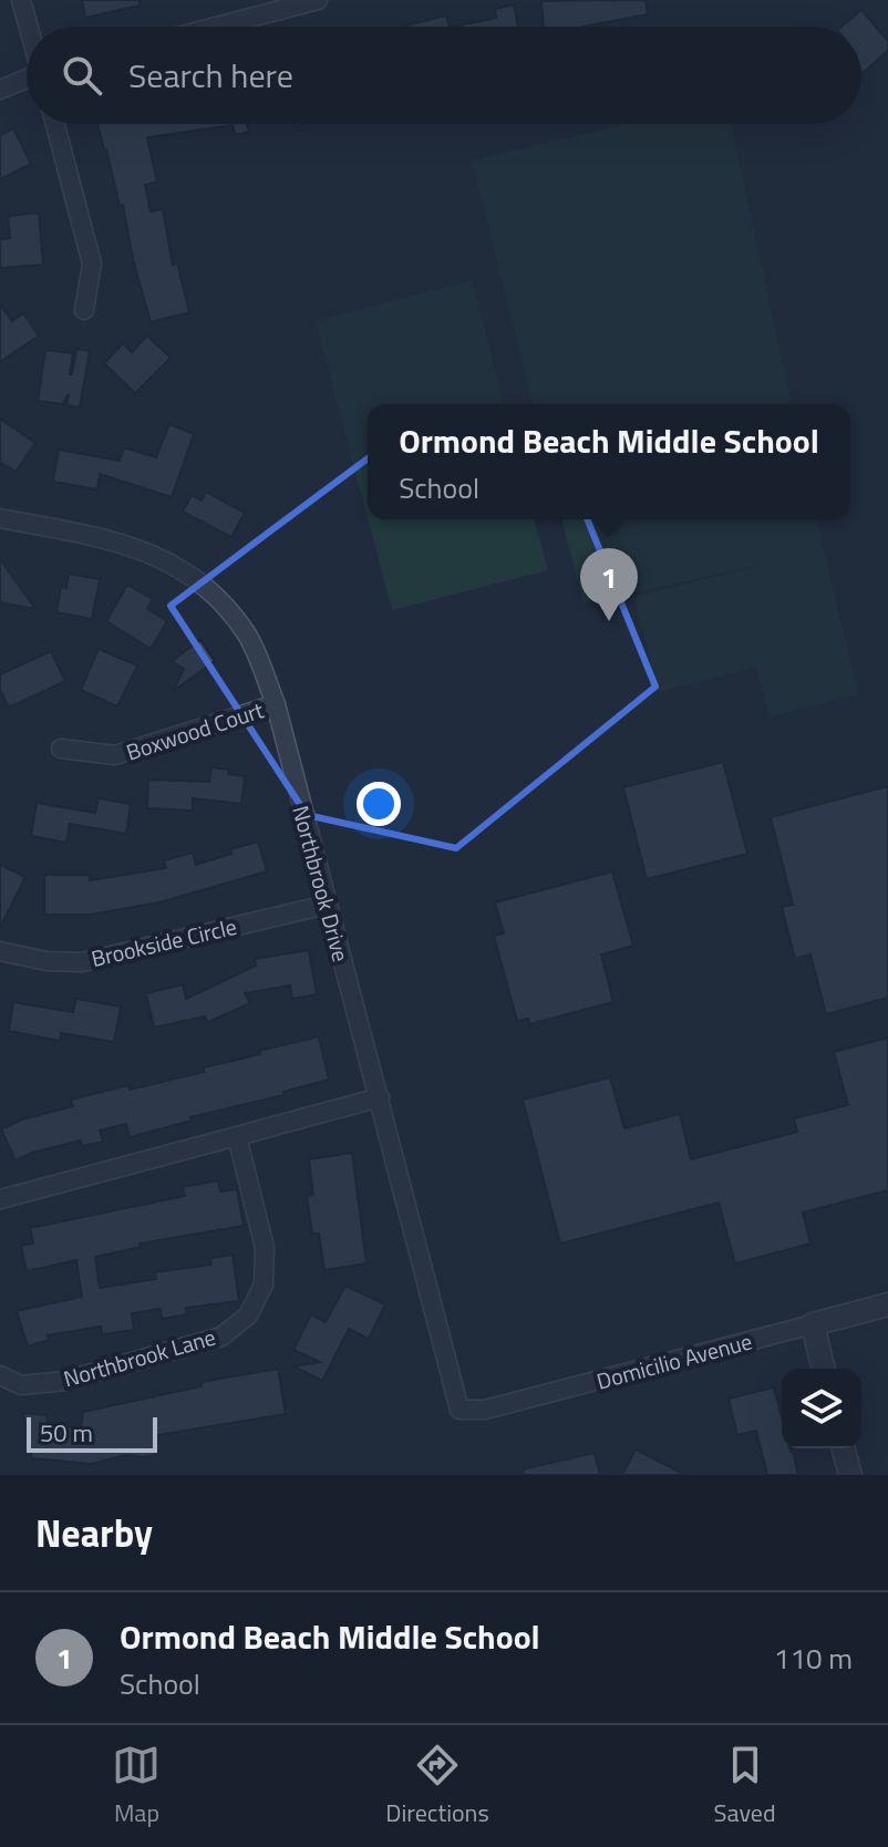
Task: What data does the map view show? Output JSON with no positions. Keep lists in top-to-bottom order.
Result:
{
  "streets": {
    "street": [
      "Boxwood Court",
      "Northbrook Drive",
      "Brookside Circle",
      "Northbrook Lane",
      "Domicilio Avenue"
    ]
  },
  "crossings": [
    ["Boxwood Court", "Northbrook Drive"],
    ["Northbrook Drive", "Brookside Circle"],
    ["Northbrook Drive", "Domicilio Avenue"]
  ],
  "scale_bar": "50 m",
  "page": {
    "search": "Search here",
    "popup": ["Ormond Beach Middle School", "School"],
    "pins": "1",
    "scale": "50 m",
    "heading": "Nearby",
    "list": [
      {
        "mark": "1",
        "name": "Ormond Beach Middle School",
        "note": "School",
        "value": "110 m"
      }
    ],
    "nav": ["Map", "Directions", "Saved"]
  }
}
